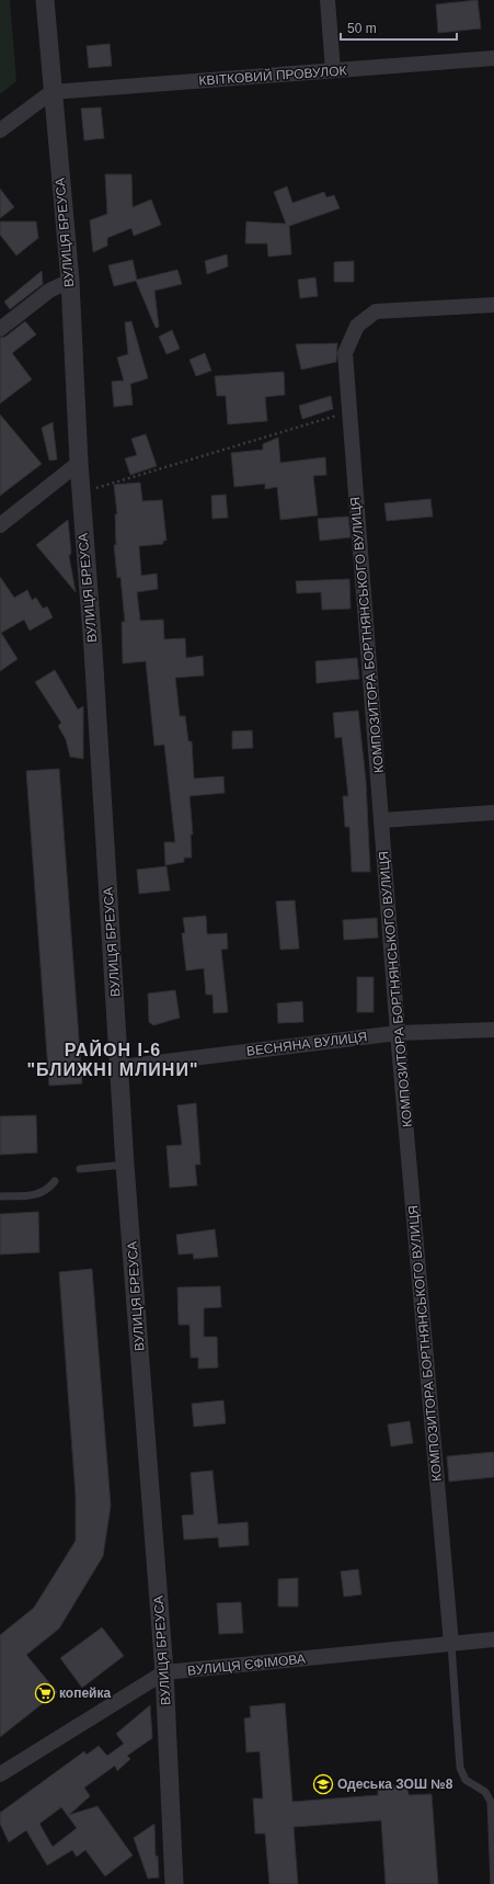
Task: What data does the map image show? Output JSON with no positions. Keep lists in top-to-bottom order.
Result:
{
  "streets": {
    "street": [
      "КВІТКОВИЙ ПРОВУЛОК",
      "ВУЛИЦЯ БРЕУСА",
      "КОМПОЗИТОРА БОРТНЯНСЬКОГО ВУЛИЦЯ",
      "ВЕСНЯНА ВУЛИЦЯ",
      "ВУЛИЦЯ ЄФІМОВА"
    ]
  },
  "crossings": [
    ["КВІТКОВИЙ ПРОВУЛОК", "ВУЛИЦЯ БРЕУСА"],
    ["ВУЛИЦЯ БРЕУСА", "ВЕСНЯНА ВУЛИЦЯ"],
    ["ВУЛИЦЯ БРЕУСА", "ВУЛИЦЯ ЄФІМОВА"],
    ["КОМПОЗИТОРА БОРТНЯНСЬКОГО ВУЛИЦЯ", "ВЕСНЯНА ВУЛИЦЯ"],
    ["КОМПОЗИТОРА БОРТНЯНСЬКОГО ВУЛИЦЯ", "ВУЛИЦЯ ЄФІМОВА"]
  ],
  "districts": ["РАЙОН І-6 \"БЛИЖНІ МЛИНИ\""],
  "places": {
    "supermarket": ["копейка"],
    "school or university": ["Одеська ЗОШ №8"]
  },
  "scale_bar": "50 m"
}
